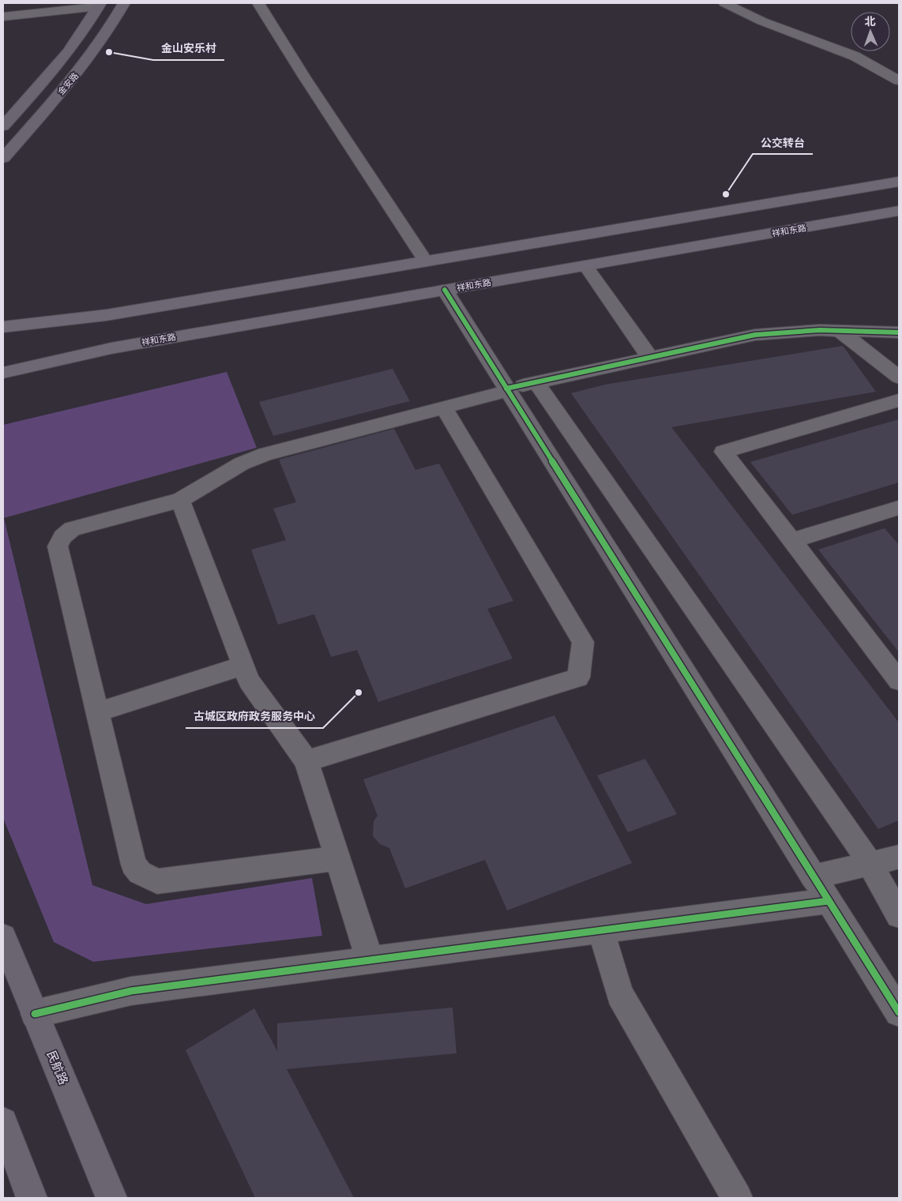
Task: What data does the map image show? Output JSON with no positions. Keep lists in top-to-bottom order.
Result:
{
  "streets": {
    "highway": ["金安路", "民航路"],
    "main road": ["祥和东路"]
  },
  "places": ["金山安乐村", "公交转台", "古城区政府政务服务中心"],
  "north": "top"
}
